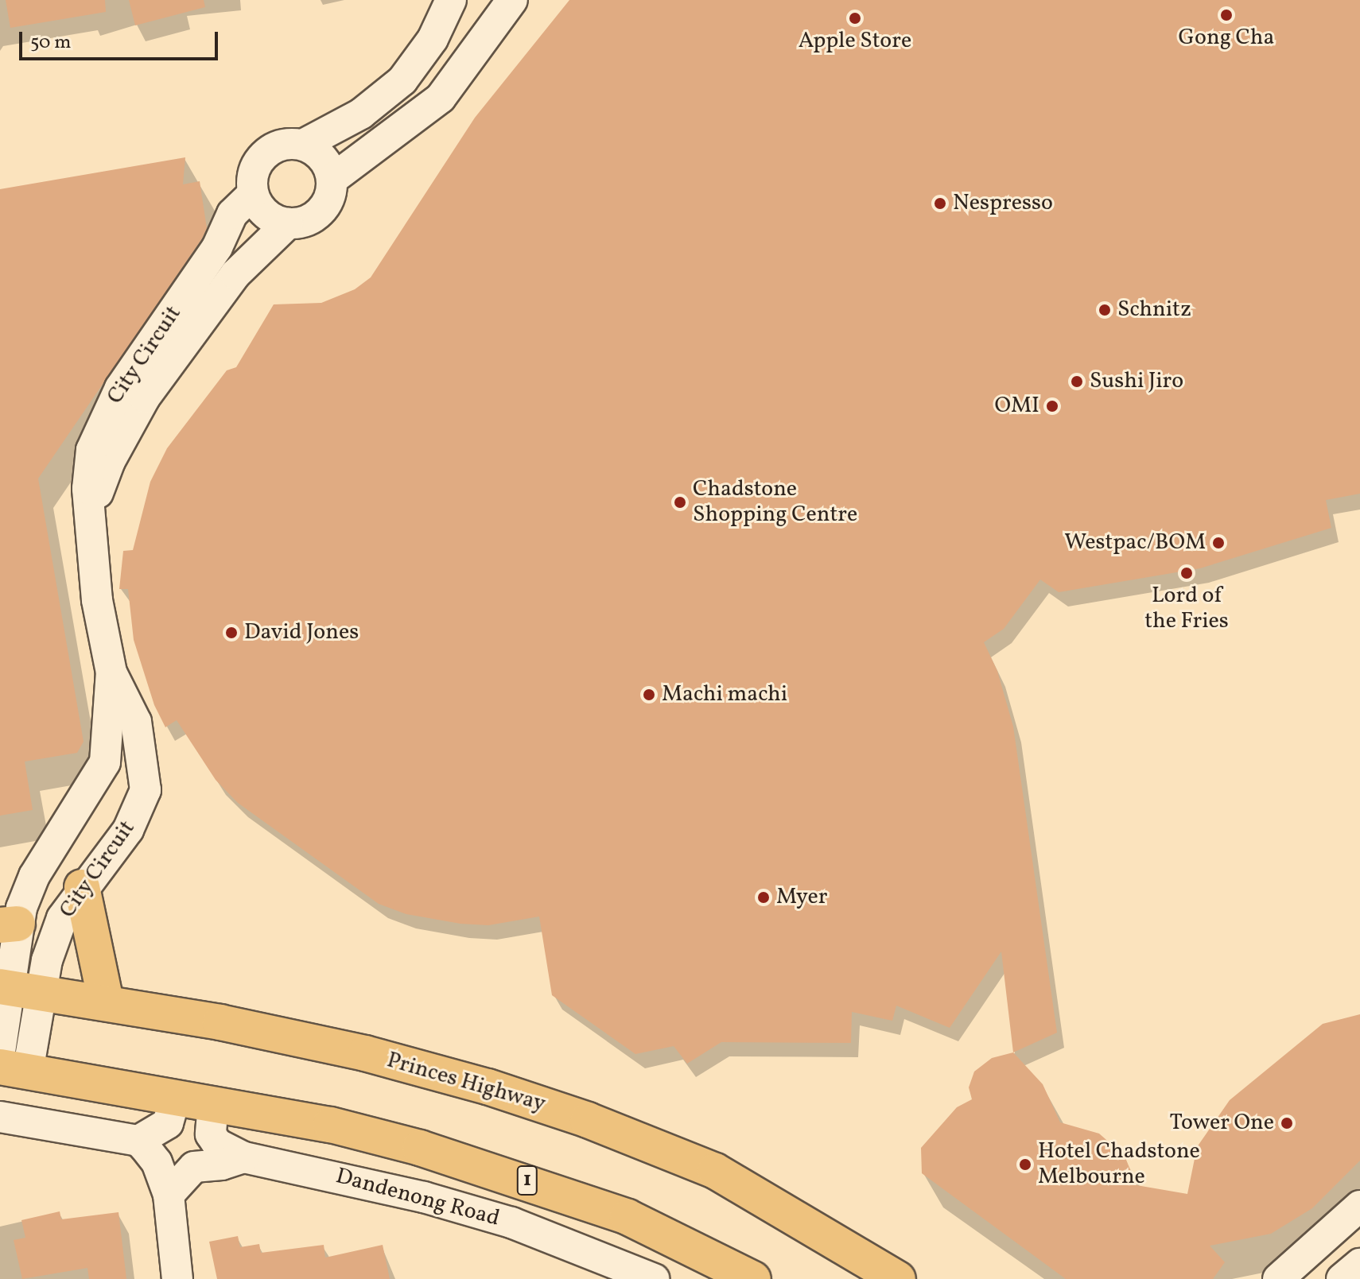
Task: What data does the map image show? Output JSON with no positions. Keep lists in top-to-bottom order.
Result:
{
  "streets": {
    "highway": ["Princes Highway", "1"],
    "street": ["City Circuit", "Dandenong Road"]
  },
  "crossings": [
    ["City Circuit", "Princes Highway"],
    ["City Circuit", "1"],
    ["1", "Dandenong Road"]
  ],
  "places": [
    "Gong Cha",
    "Apple Store",
    "Nespresso",
    "Schnitz",
    "Sushi Jiro",
    "OMI",
    "Chadstone Shopping Centre",
    "Westpac/BOM",
    "Lord of the Fries",
    "David Jones",
    "Machi machi",
    "Myer",
    "Tower One",
    "Hotel Chadstone Melbourne"
  ],
  "scale_bar": "50 m"
}
